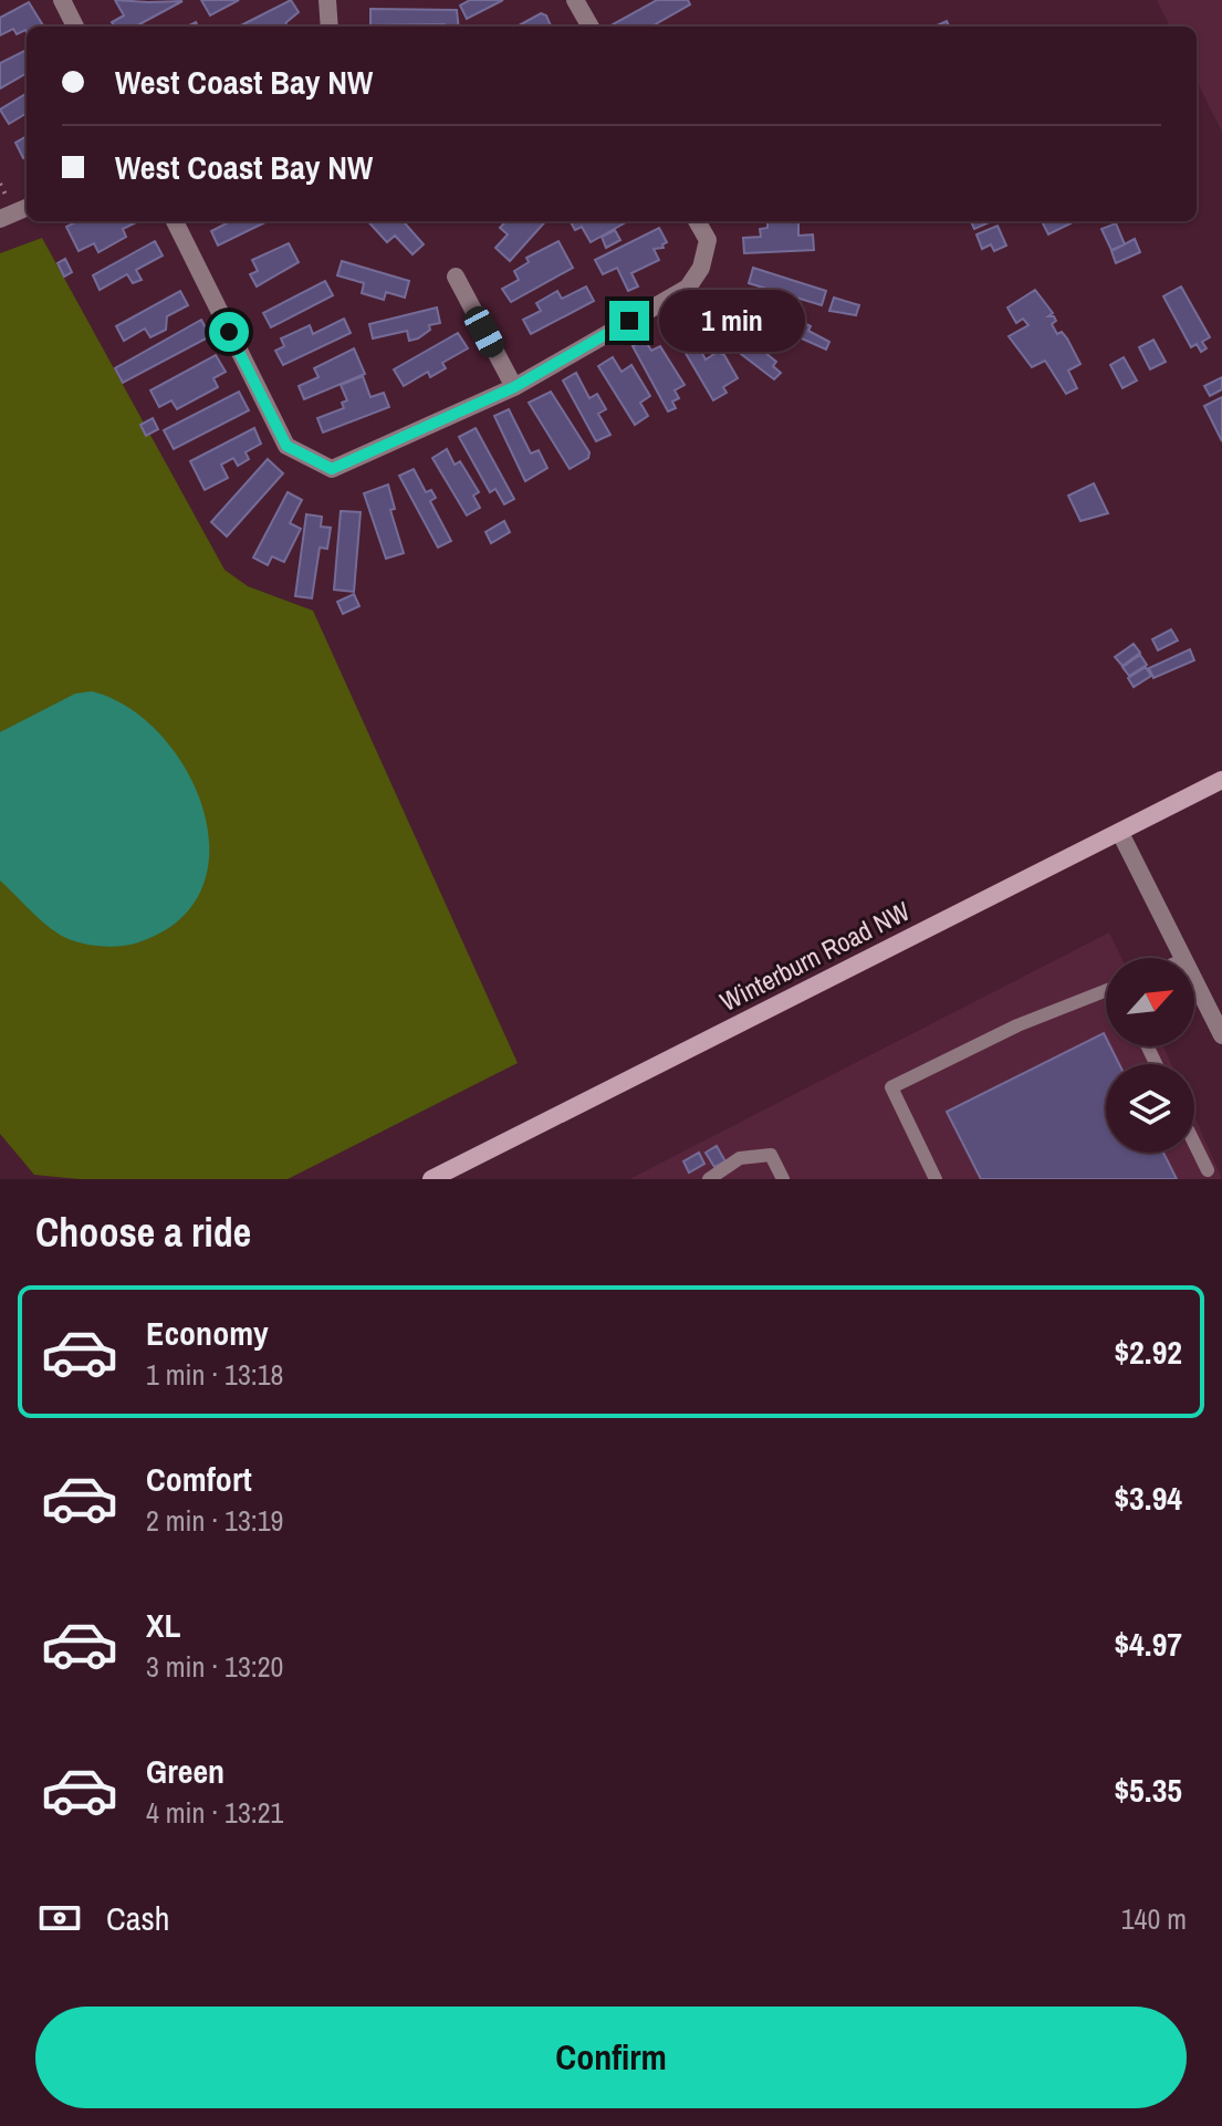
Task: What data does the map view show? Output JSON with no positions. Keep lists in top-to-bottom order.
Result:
{
  "streets": {
    "main road": ["Winterburn Road NW"]
  },
  "north": "top right",
  "page": {
    "banner": ["West Coast Bay NW", "West Coast Bay NW"],
    "bubble": "1 min",
    "heading": "Choose a ride",
    "list": [
      {
        "name": "Economy",
        "note": "1 min · 13:18",
        "value": "$2.92"
      },
      {
        "name": "Comfort",
        "note": "2 min · 13:19",
        "value": "$3.94"
      },
      {
        "name": "XL",
        "note": "3 min · 13:20",
        "value": "$4.97"
      },
      {
        "name": "Green",
        "note": "4 min · 13:21",
        "value": "$5.35"
      }
    ],
    "pay": ["Cash", "140 m"],
    "buttons": "Confirm"
  }
}
